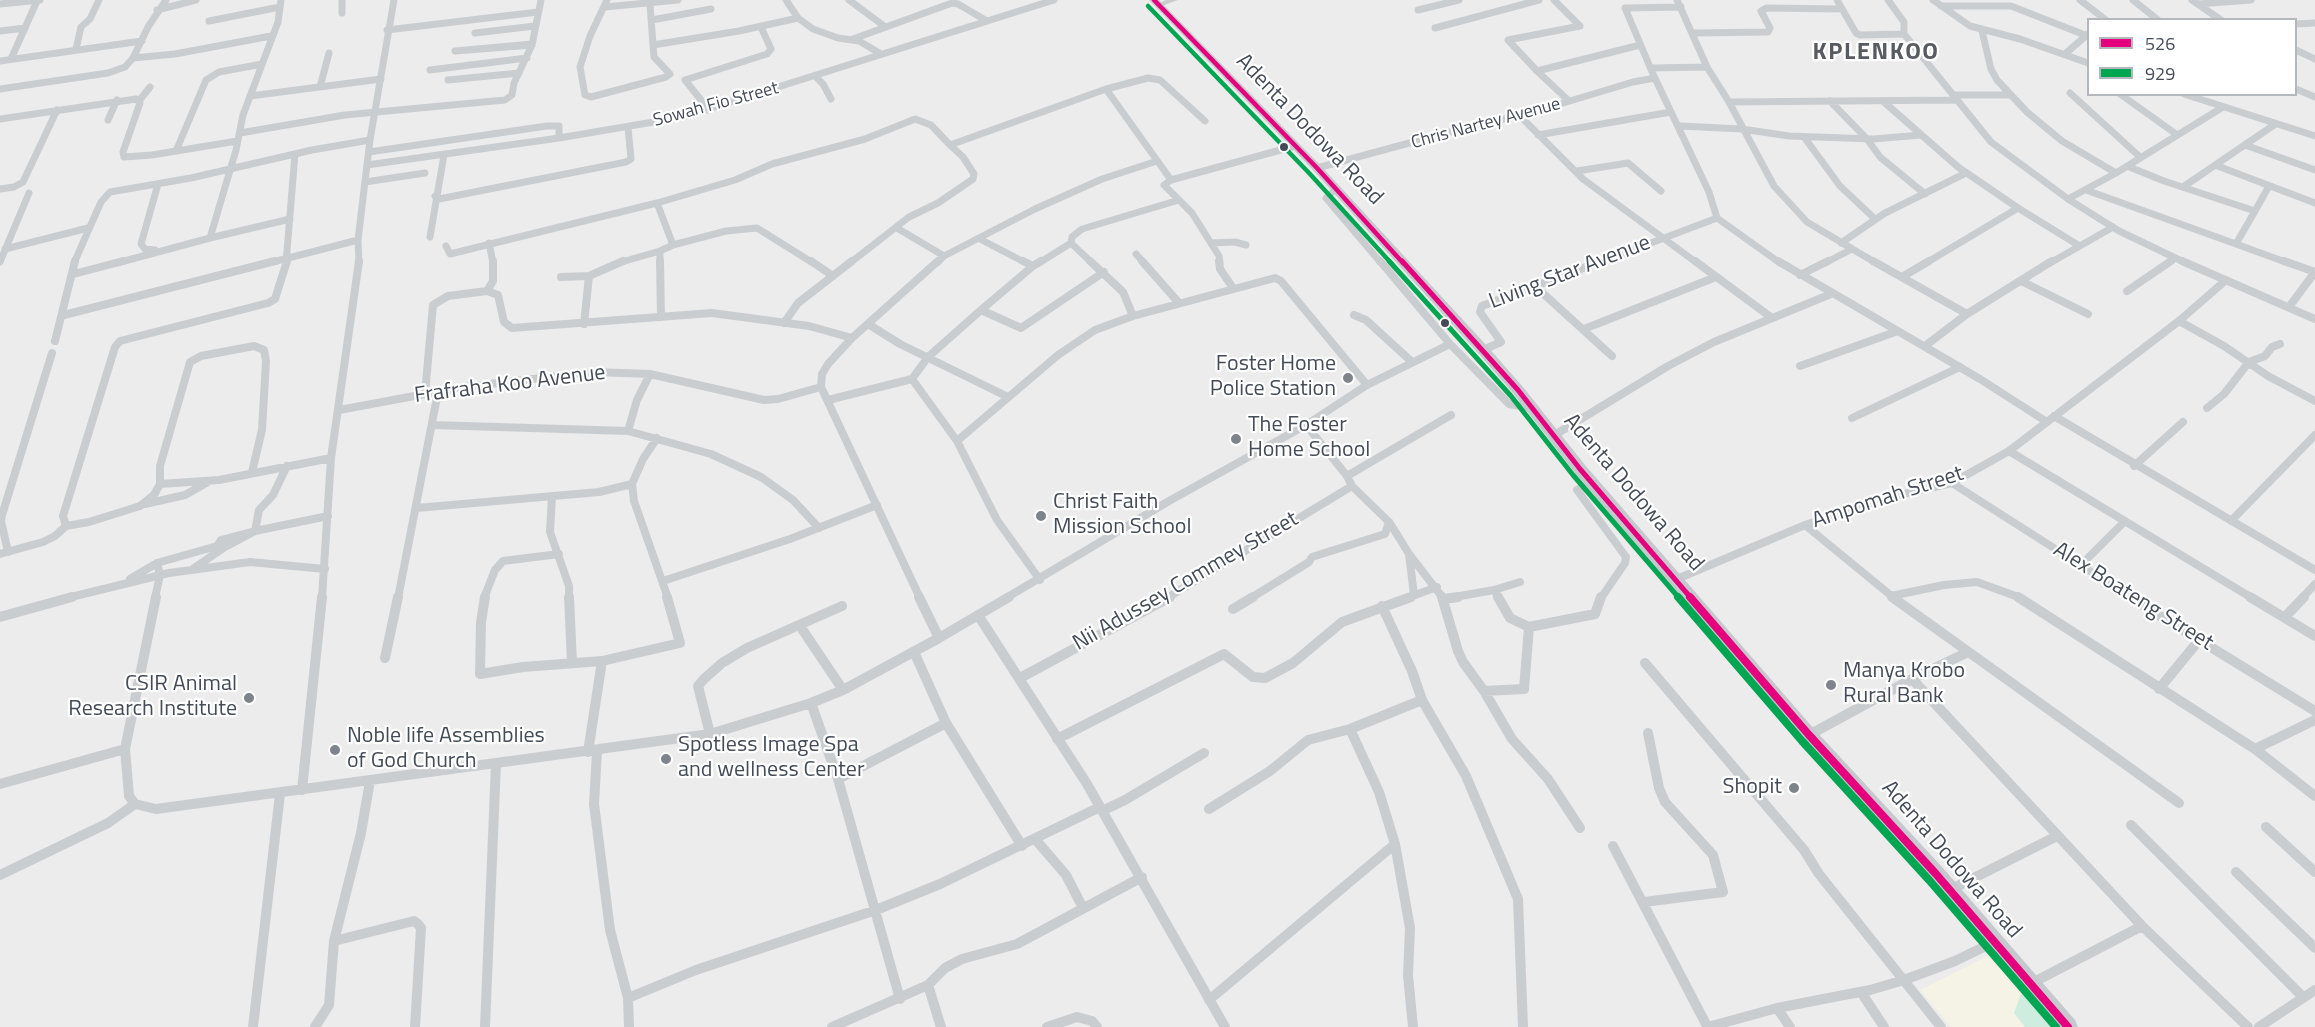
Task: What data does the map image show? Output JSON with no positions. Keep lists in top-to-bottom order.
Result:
{
  "streets": {
    "main road": ["Adenta Dodowa Road"],
    "street": [
      "Sowah Fio Street",
      "Chris Nartey Avenue",
      "Living Star Avenue",
      "Frafraha Koo Avenue",
      "Ampomah Street",
      "Nii Adussey Commey Street",
      "Alex Boateng Street"
    ]
  },
  "crossings": [
    ["Chris Nartey Avenue", "Adenta Dodowa Road"],
    ["Adenta Dodowa Road", "Living Star Avenue"],
    ["Adenta Dodowa Road", "Ampomah Street"],
    ["Ampomah Street", "Alex Boateng Street"]
  ],
  "districts": ["KPLENKOO"],
  "places": [
    "Foster Home Police Station",
    "The Foster Home School",
    "Christ Faith Mission School",
    "Manya Krobo Rural Bank",
    "CSIR Animal Research Institute",
    "Noble life Assemblies of God Church",
    "Spotless Image Spa and wellness Center",
    "Shopit"
  ],
  "lines": ["transit line 526", "transit line 929"],
  "legend": ["526", "929"]
}
